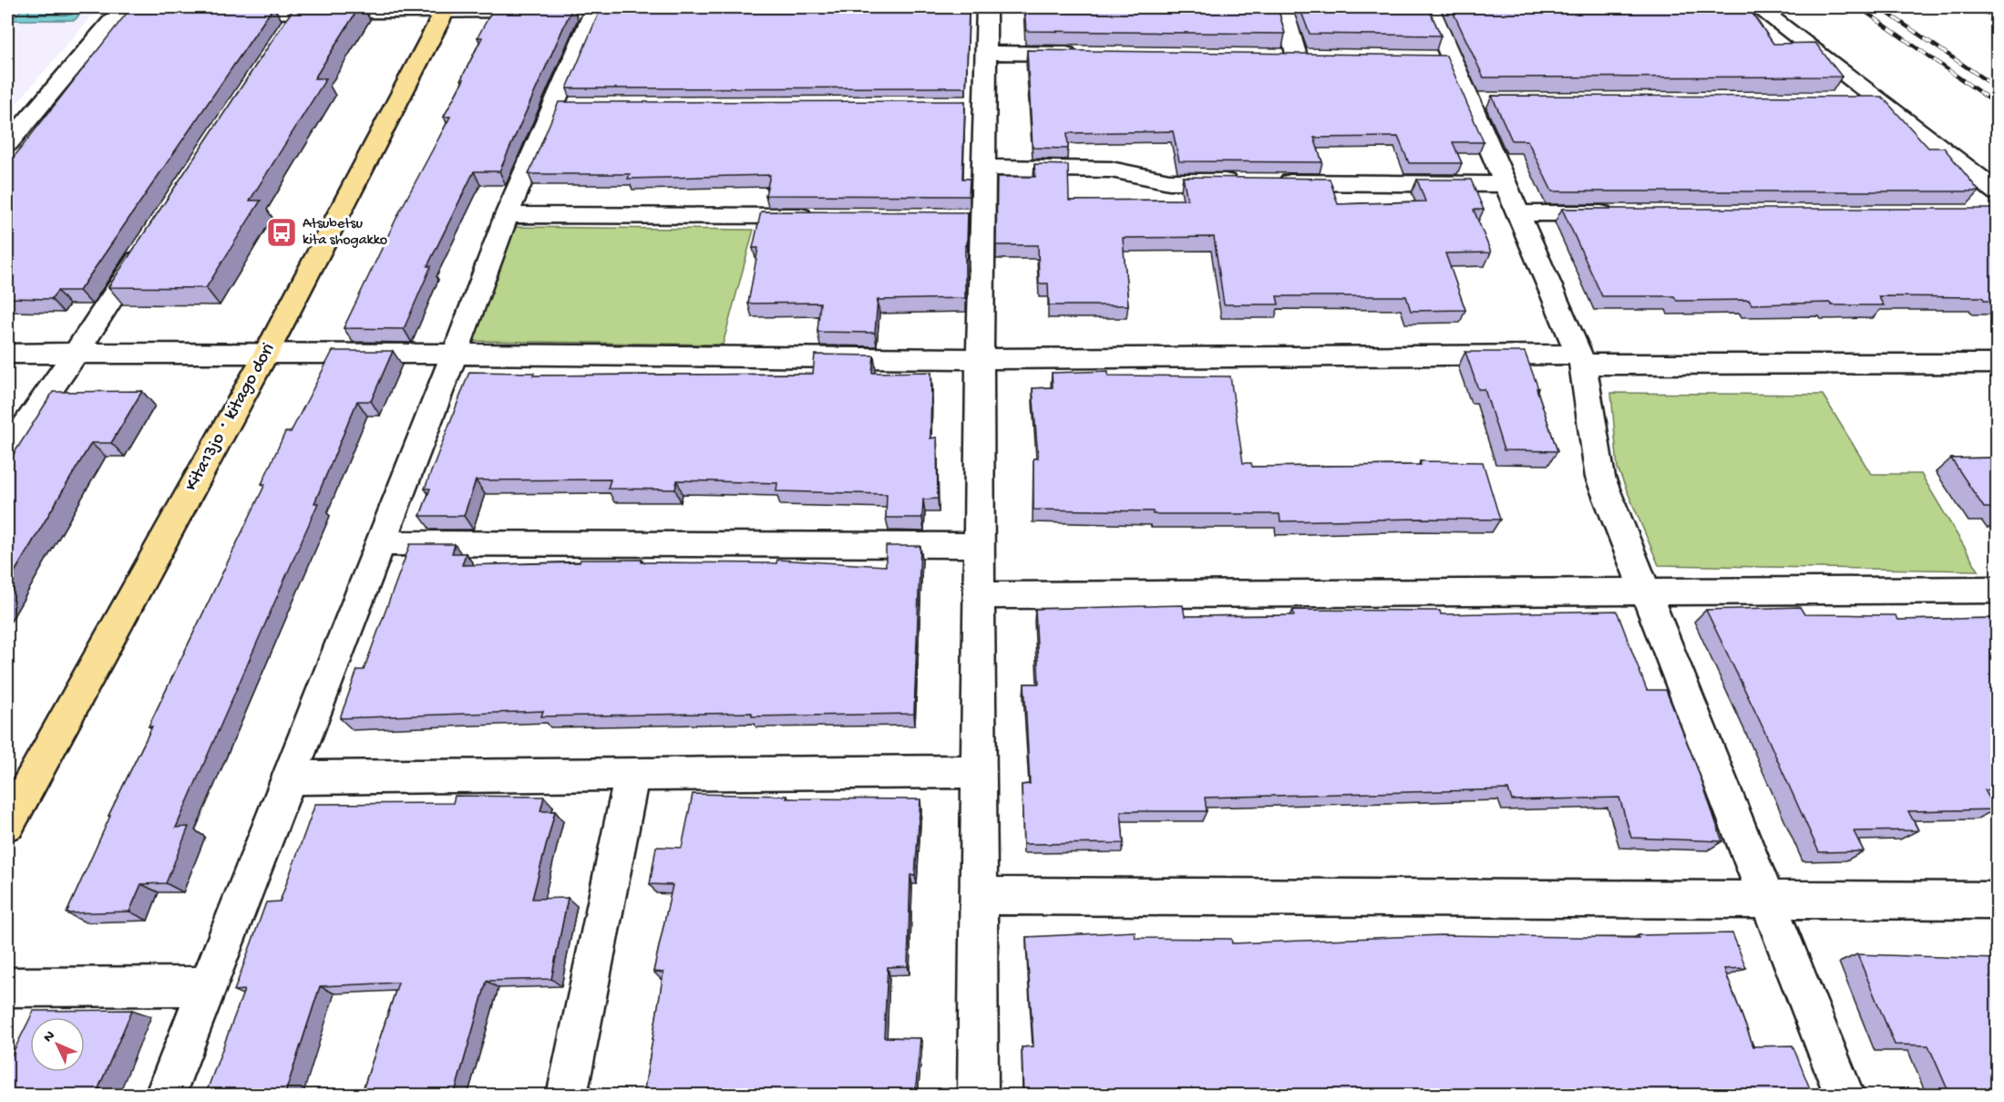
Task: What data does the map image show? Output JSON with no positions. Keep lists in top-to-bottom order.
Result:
{
  "streets": {
    "main road": ["Kita13jo・kitago dori"]
  },
  "places": {
    "bus stop": ["Atsubetsu kita shogakko"]
  },
  "north": "top left"
}
